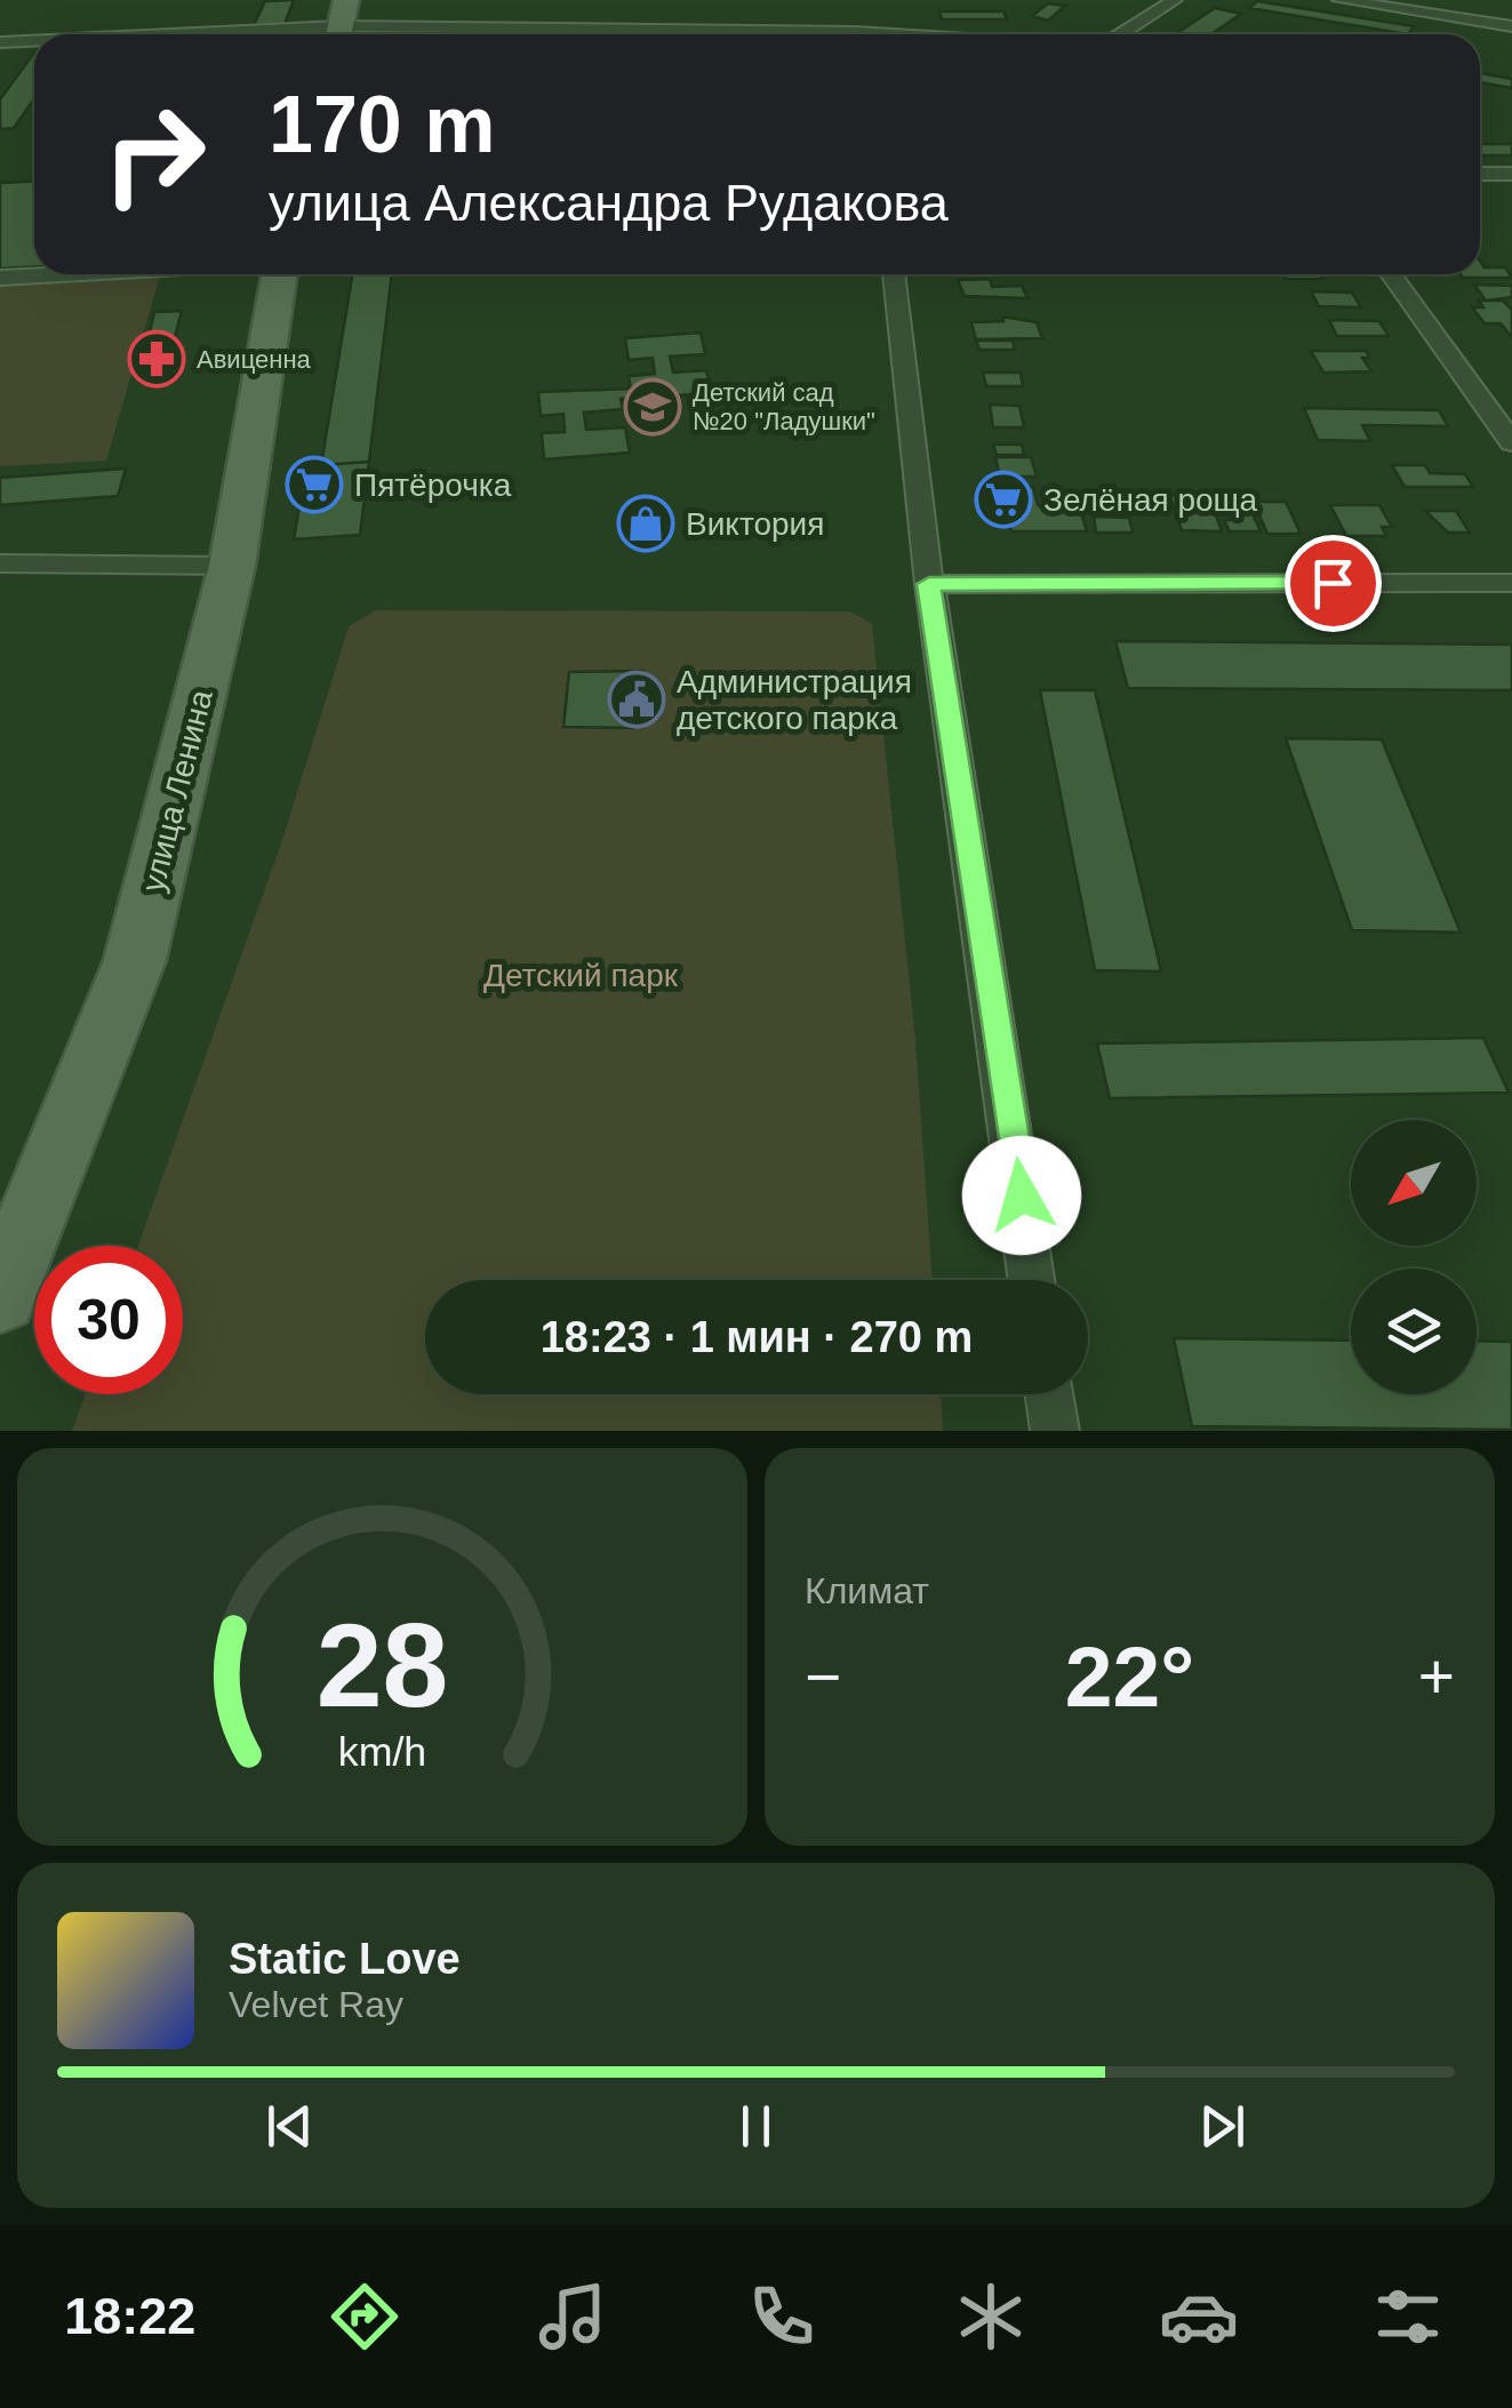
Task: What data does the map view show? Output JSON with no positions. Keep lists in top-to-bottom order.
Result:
{
  "streets": {
    "main road": ["улица Ленина"]
  },
  "parks": ["Детский парк"],
  "places": {
    "pharmacy": ["Авиценна"],
    "school or university": ["Детский сад №20 \"Ладушки\""],
    "supermarket": ["Пятёрочка", "Зелёная роща"],
    "shop": ["Виктория"],
    "public building": ["Администрация детского парка"]
  },
  "north": "bottom left",
  "page": {
    "turn": ["170 m", "улица Александра Рудакова"],
    "limit": "30",
    "trip": "18:23 · 1 мин · 270 m",
    "tile": "Климат",
    "heat": ["−", "22°", "+"],
    "song": ["Static Love", "Velvet Ray"],
    "tabs": "18:22",
    "gauge": ["28", "km/h"]
  }
}
